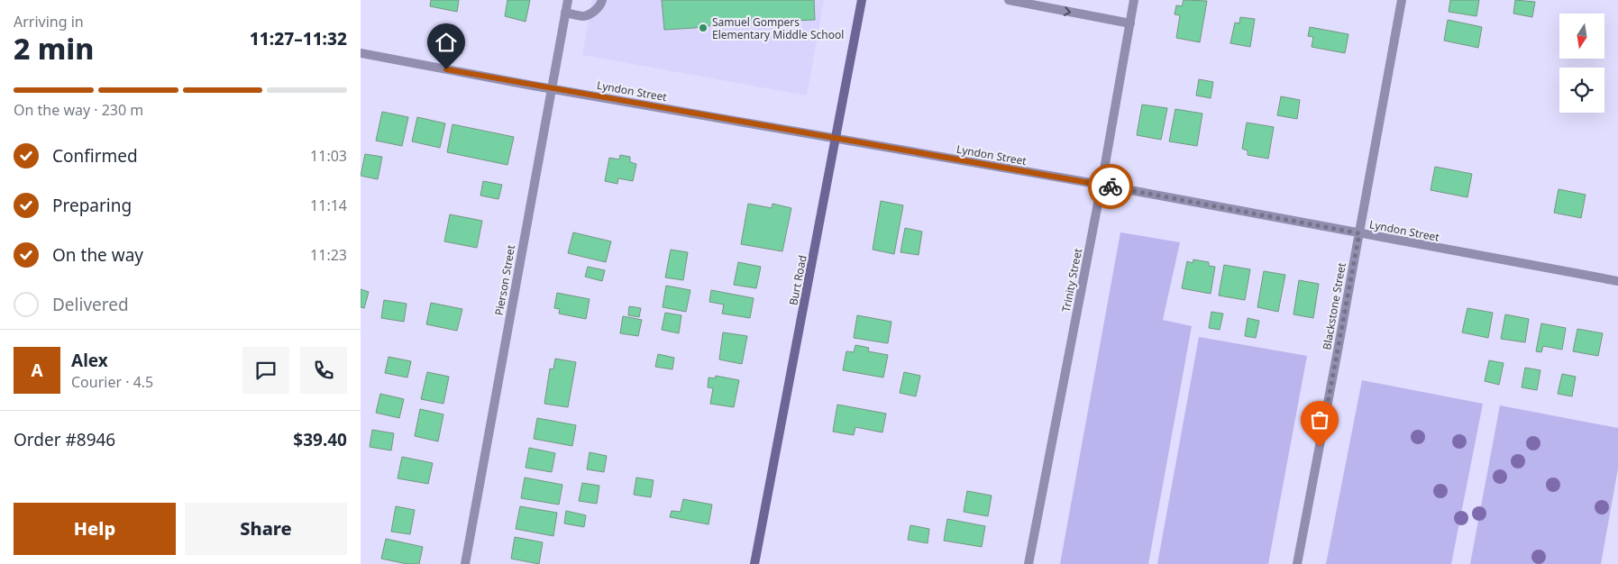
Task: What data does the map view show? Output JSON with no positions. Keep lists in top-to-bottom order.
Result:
{
  "streets": {
    "street": [
      "Lyndon Street",
      "Pierson Street",
      "Burt Road",
      "Trinity Street",
      "Blackstone Street"
    ]
  },
  "crossings": [
    ["Lyndon Street", "Pierson Street"],
    ["Lyndon Street", "Burt Road"],
    ["Lyndon Street", "Trinity Street"],
    ["Lyndon Street", "Blackstone Street"]
  ],
  "places": ["Samuel Gompers Elementary Middle School"],
  "north": "bottom",
  "page": {
    "heading": ["2 min", "Arriving in", "11:27–11:32"],
    "panel": [
      "Alex",
      "Courier · 4.5",
      "Order #8946",
      "$39.40"
    ],
    "bar": "On the way · 230 m",
    "list": [
      ["Confirmed", "11:03"],
      ["Preparing", "11:14"],
      ["On the way", "11:23"],
      "Delivered"
    ],
    "round": "A",
    "buttons": ["Help", "Share"]
  }
}
